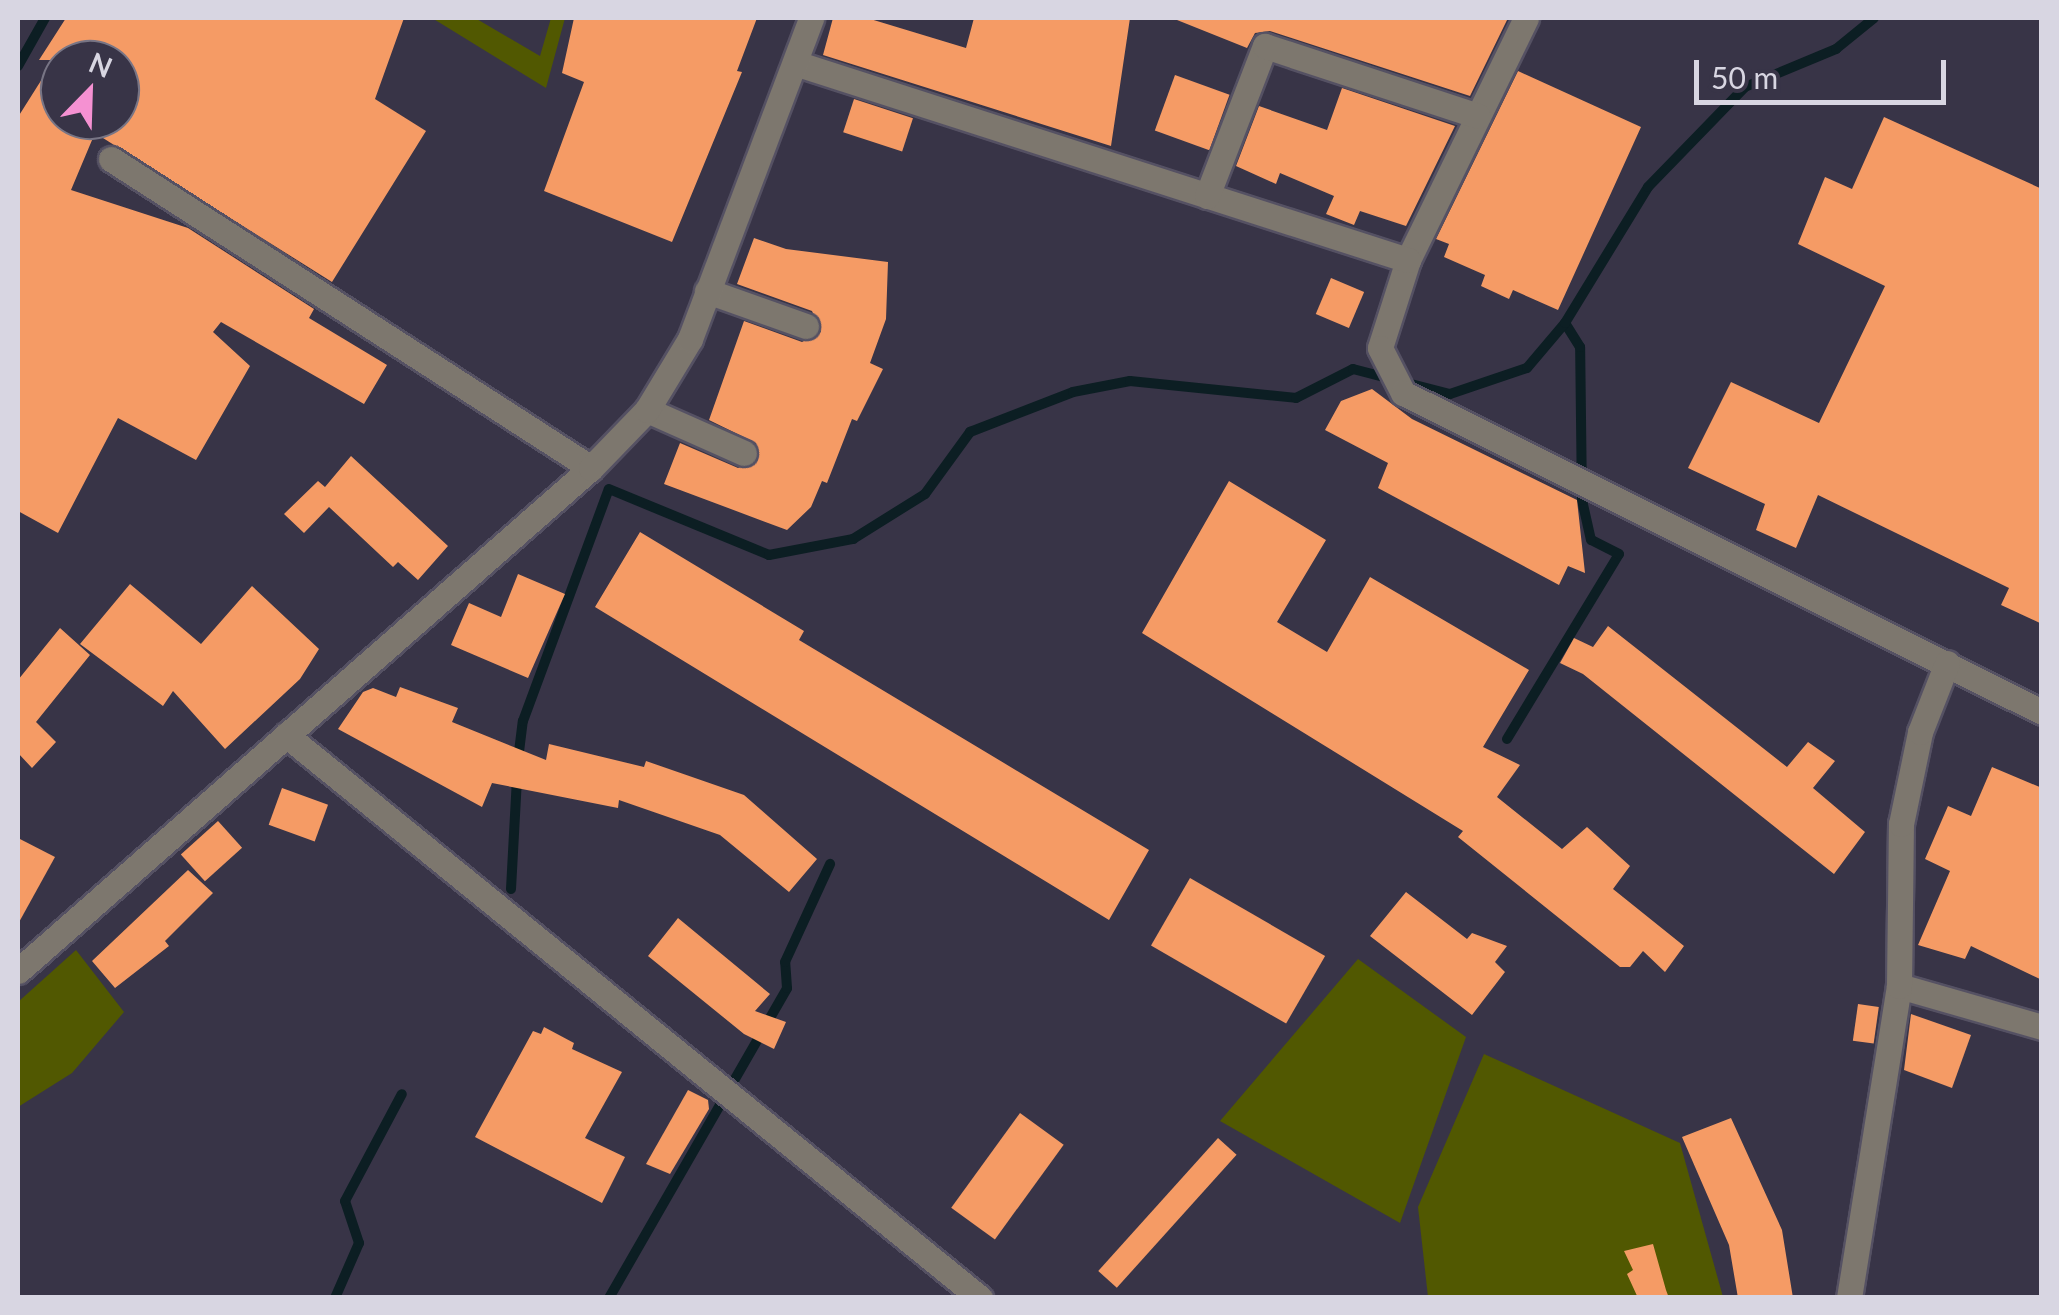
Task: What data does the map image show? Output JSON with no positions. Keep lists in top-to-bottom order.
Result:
{
  "scale_bar": "50 m",
  "north": "top right"
}
